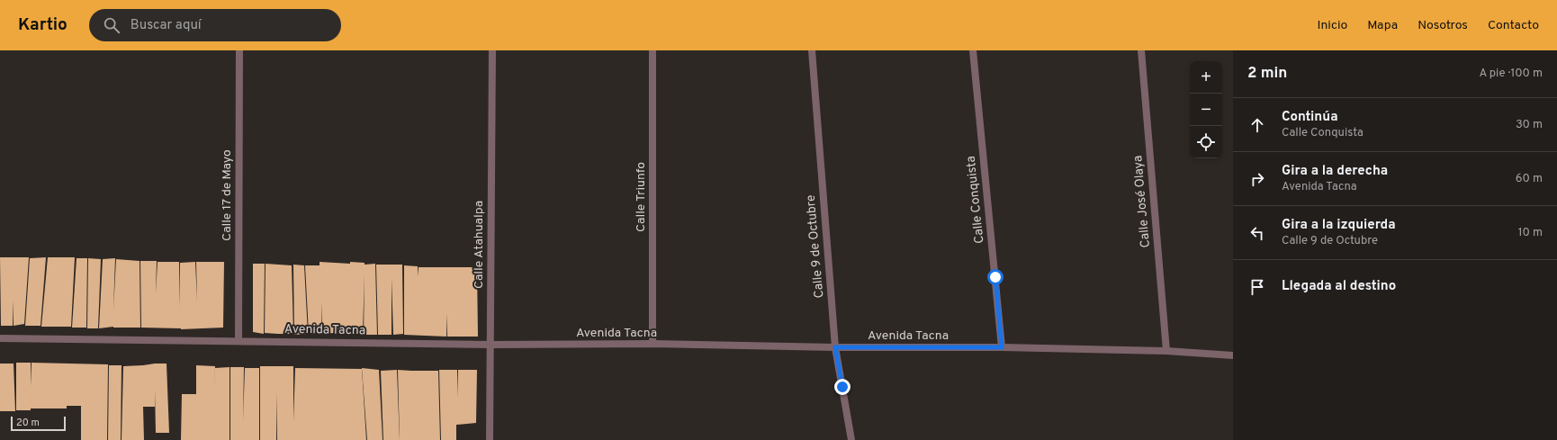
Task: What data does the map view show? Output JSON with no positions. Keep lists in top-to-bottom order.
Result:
{
  "streets": {
    "street": [
      "Calle 17 de Mayo",
      "Calle Triunfo",
      "Calle Conquista",
      "Calle José Olaya",
      "Calle Atahualpa",
      "Calle 9 de Octubre",
      "Avenida Tacna"
    ]
  },
  "crossings": [
    ["Calle 17 de Mayo", "Avenida Tacna"],
    ["Calle Triunfo", "Avenida Tacna"],
    ["Calle Conquista", "Avenida Tacna"],
    ["Calle José Olaya", "Avenida Tacna"],
    ["Calle Atahualpa", "Avenida Tacna"],
    ["Calle 9 de Octubre", "Avenida Tacna"]
  ],
  "scale_bar": "20 m",
  "page": {
    "header": "Kartio",
    "search": "Buscar aquí",
    "nav": [
      "Inicio",
      "Mapa",
      "Nosotros",
      "Contacto"
    ],
    "heading": ["2 min", "A pie · 100 m"],
    "map_buttons": ["+", "−"],
    "list": [
      ["Continúa", "Calle Conquista", "30 m"],
      ["Gira a la derecha", "Avenida Tacna", "60 m"],
      ["Gira a la izquierda", "Calle 9 de Octubre", "10 m"],
      "Llegada al destino"
    ],
    "scale": "20 m"
  }
}
